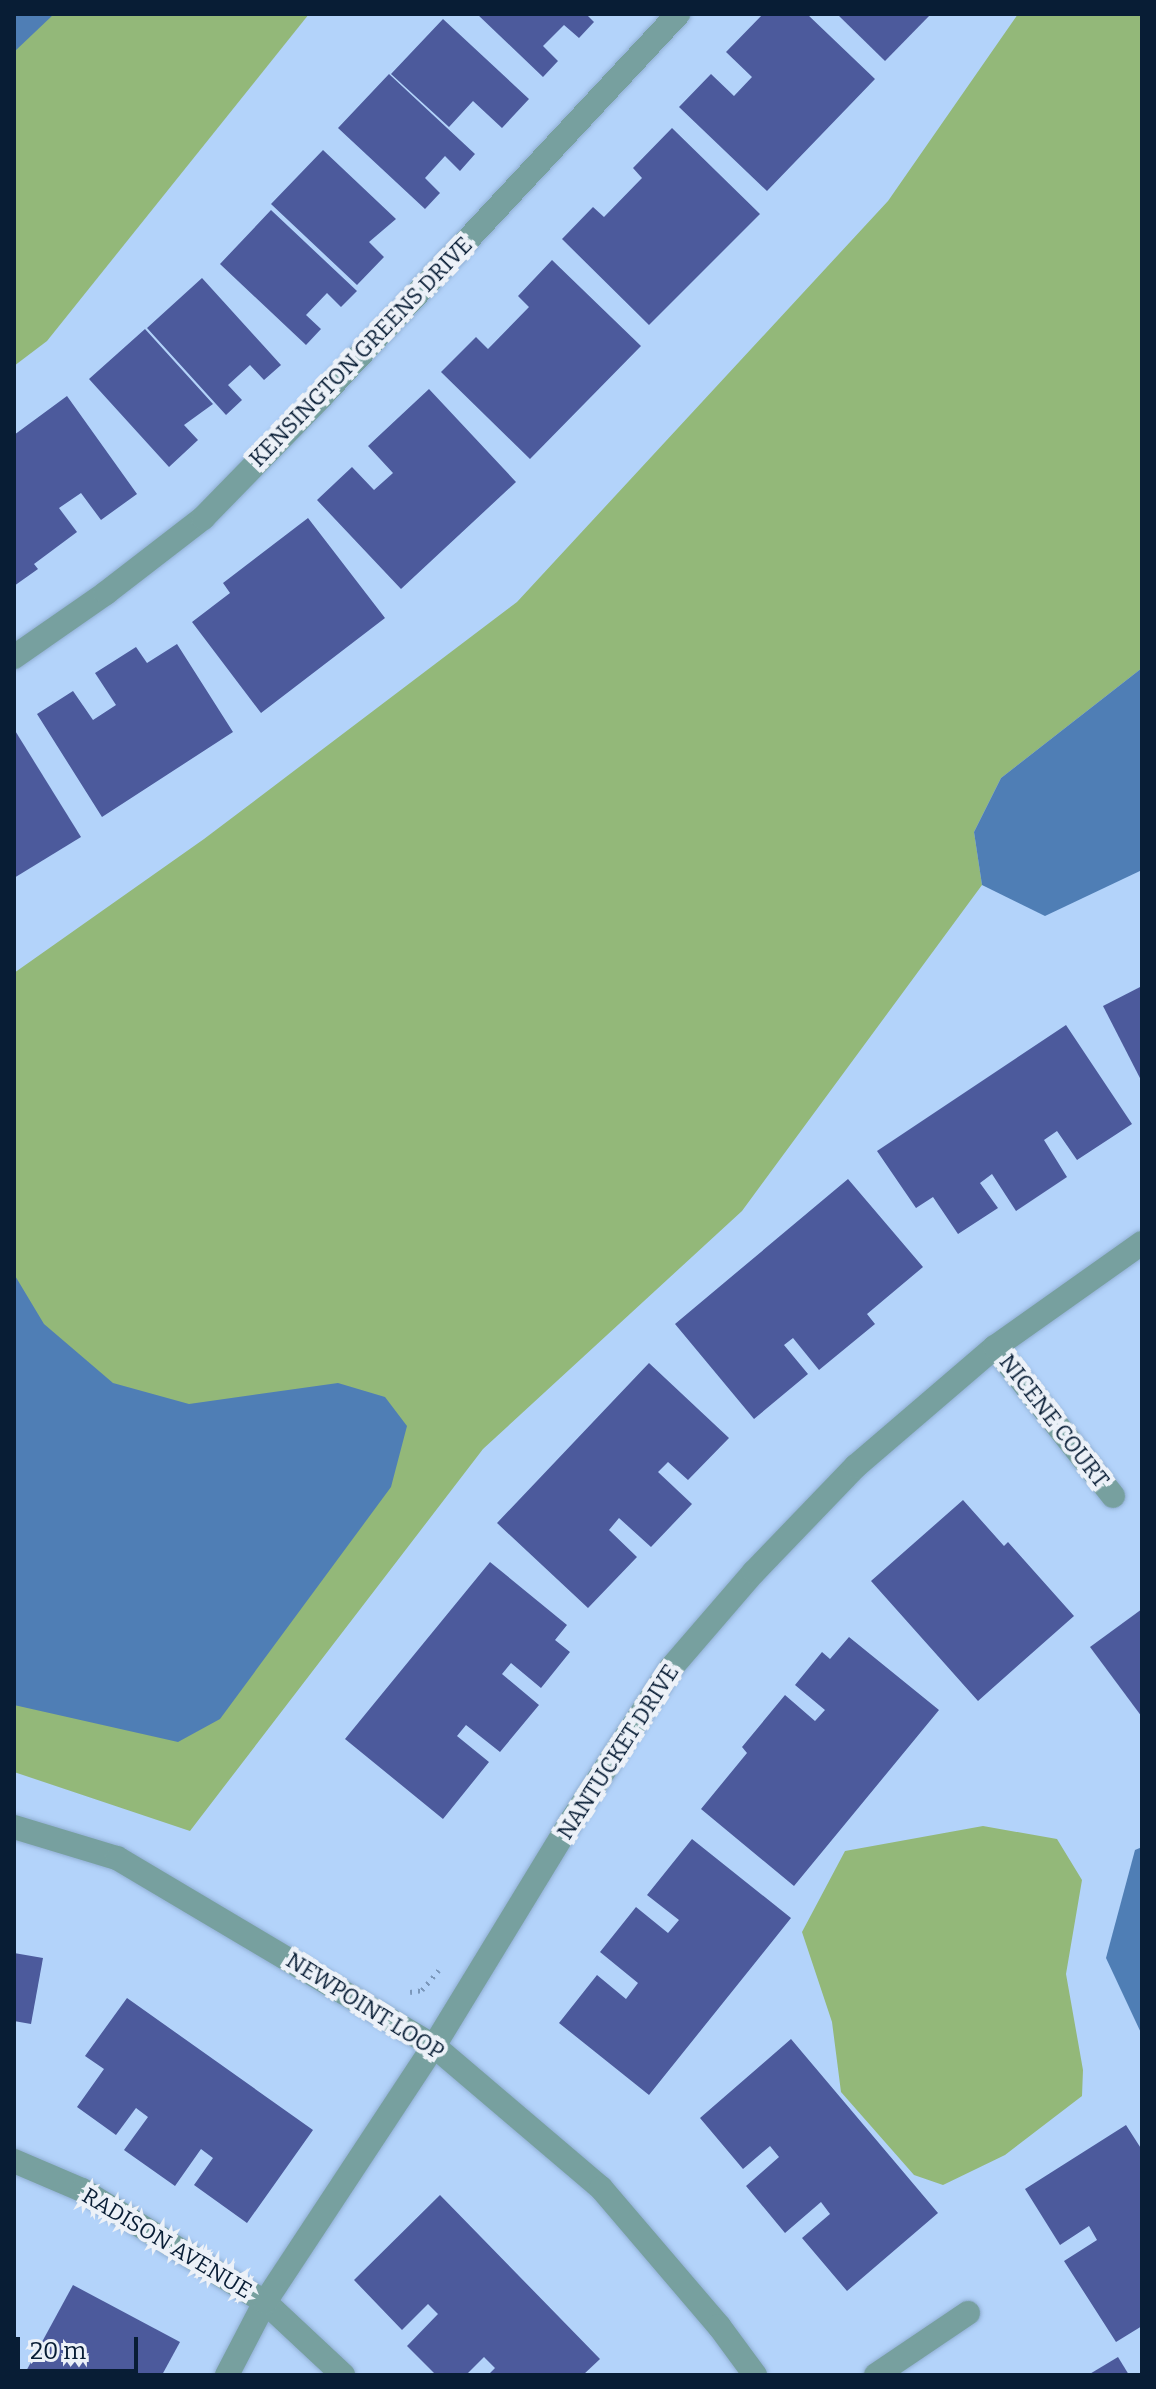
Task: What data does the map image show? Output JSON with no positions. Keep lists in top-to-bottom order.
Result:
{
  "streets": {
    "street": [
      "KENSINGTON GREENS DRIVE",
      "NICENE COURT",
      "NANTUCKET DRIVE",
      "NEWPOINT LOOP",
      "RADISON AVENUE"
    ]
  },
  "crossings": [
    ["NICENE COURT", "NANTUCKET DRIVE"],
    ["NANTUCKET DRIVE", "NEWPOINT LOOP"],
    ["NANTUCKET DRIVE", "RADISON AVENUE"]
  ],
  "scale_bar": "20 m"
}
